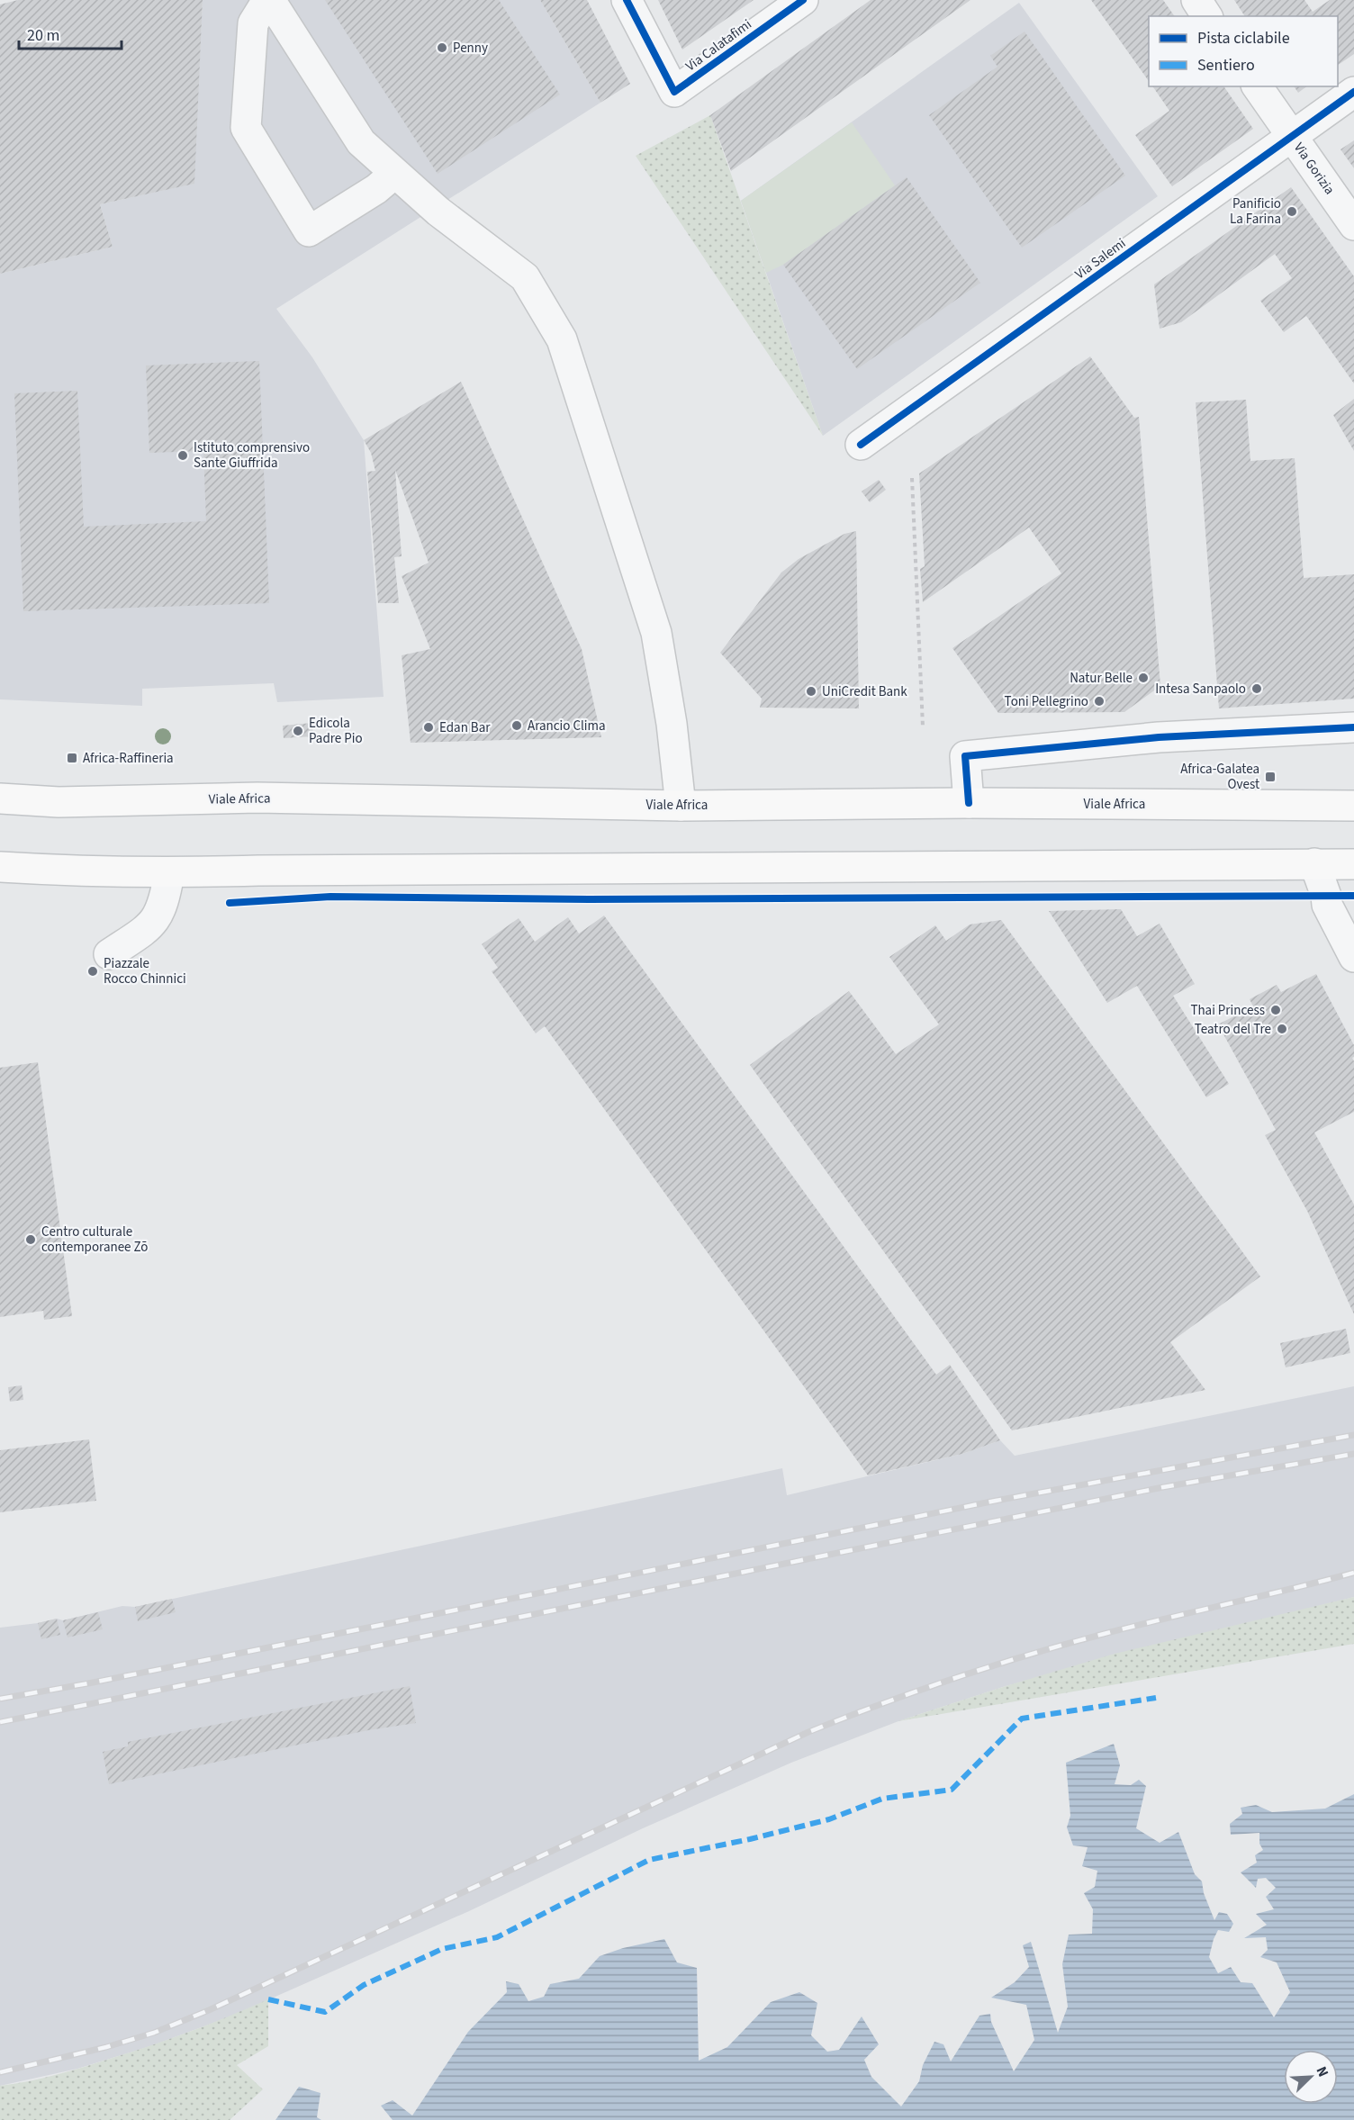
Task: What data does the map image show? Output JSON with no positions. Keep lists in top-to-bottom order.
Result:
{
  "streets": {
    "main road": ["Viale Africa"],
    "street": ["Via Calatafimi", "Via Gorizia", "Via Salemi"]
  },
  "crossings": [
    ["Via Gorizia", "Via Salemi"]
  ],
  "places": {
    "other": [
      "Penny",
      "Panificio La Farina",
      "Istituto comprensivo Sante Giuffrida",
      "Natur Belle",
      "Intesa Sanpaolo",
      "UniCredit Bank",
      "Toni Pellegrino",
      "Arancio Clima",
      "Edan Bar",
      "Edicola Padre Pio",
      "Piazzale Rocco Chinnici",
      "Thai Princess",
      "Teatro del Tre",
      "Centro culturale contemporanee Zō"
    ],
    "transit": ["Africa-Raffineria", "Africa-Galatea Ovest"]
  },
  "legend": ["Pista ciclabile", "Sentiero"],
  "scale_bar": "20 m",
  "north": "top right"
}
